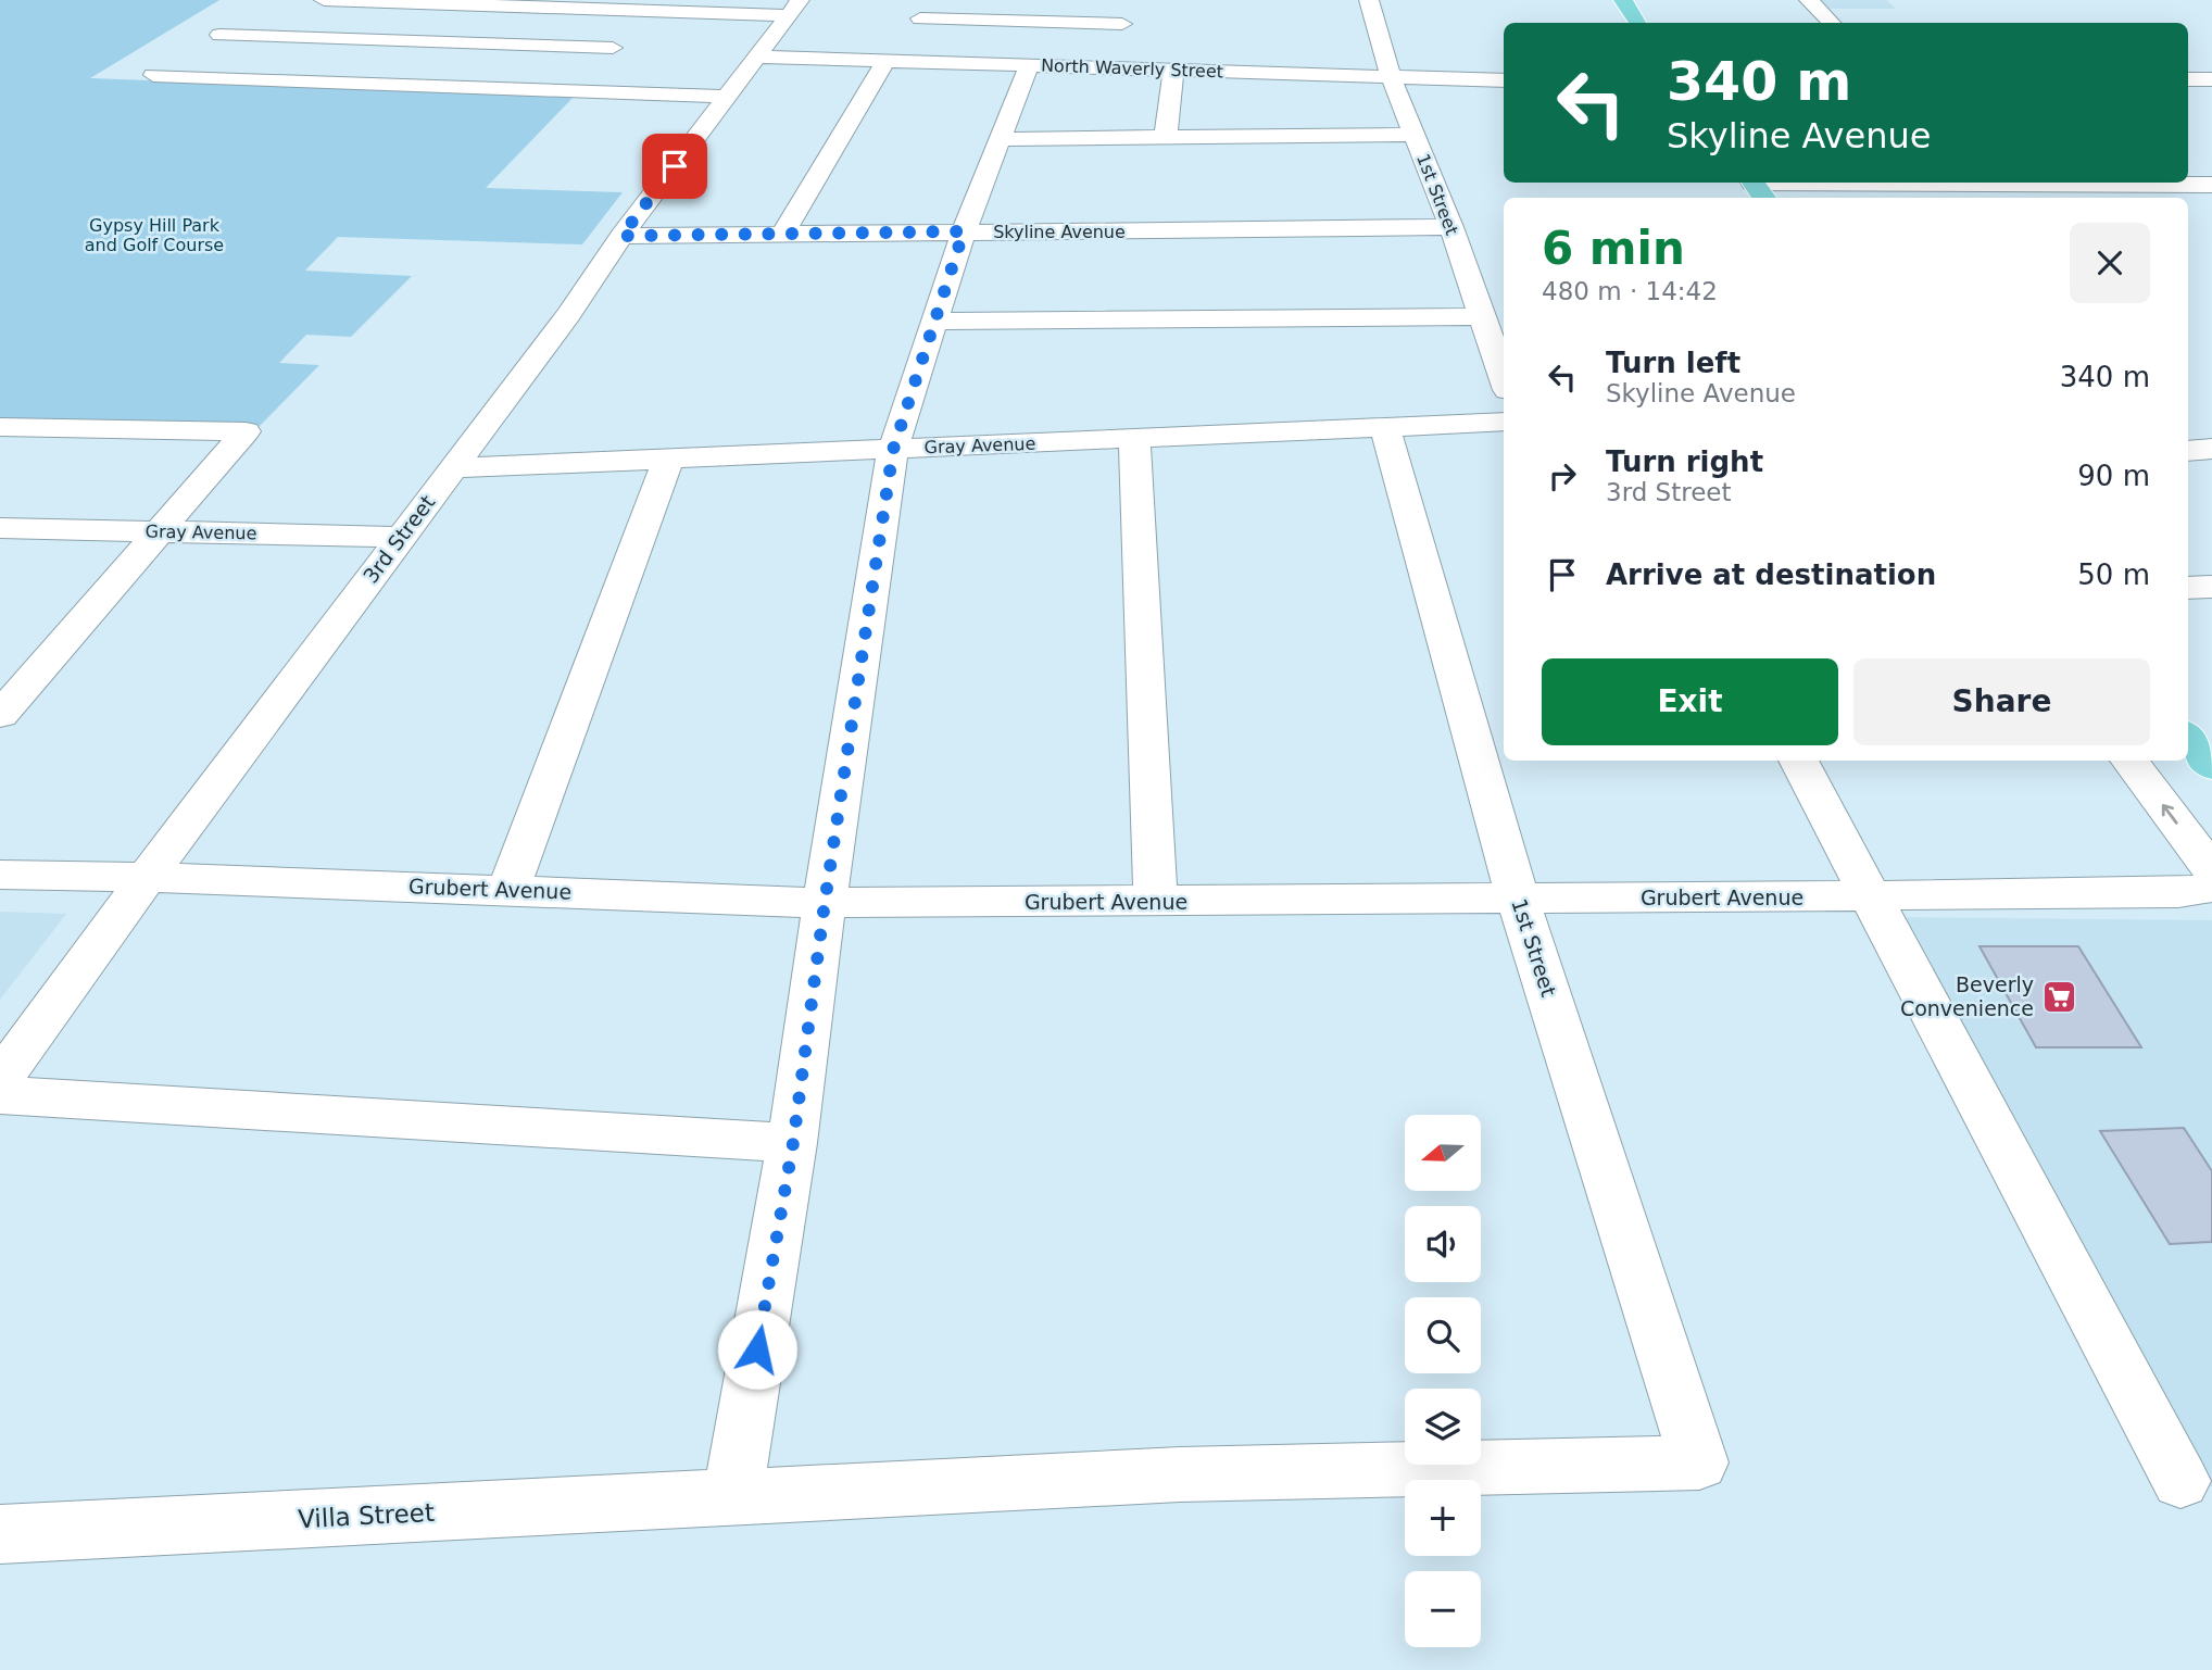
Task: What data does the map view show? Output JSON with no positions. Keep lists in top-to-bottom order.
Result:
{
  "streets": {
    "street": [
      "North Waverly Street",
      "1st Street",
      "Skyline Avenue",
      "Gray Avenue",
      "3rd Street",
      "Grubert Avenue",
      "Villa Street"
    ]
  },
  "crossings": [
    ["North Waverly Street", "1st Street"],
    ["North Waverly Street", "3rd Street"],
    ["1st Street", "Skyline Avenue"],
    ["1st Street", "Gray Avenue"],
    ["1st Street", "Grubert Avenue"],
    ["1st Street", "Villa Street"],
    ["Skyline Avenue", "3rd Street"],
    ["Gray Avenue", "3rd Street"],
    ["3rd Street", "Grubert Avenue"]
  ],
  "parks": ["Gypsy Hill Park and Golf Course"],
  "places": {
    "supermarket": ["Beverly Convenience"]
  },
  "north": "left",
  "page": {
    "turn": ["340 m", "Skyline Avenue"],
    "heading": ["6 min", "480 m · 14:42"],
    "list": [
      {
        "name": "Turn left",
        "note": "Skyline Avenue",
        "value": "340 m"
      },
      {
        "name": "Turn right",
        "note": "3rd Street",
        "value": "90 m"
      },
      {
        "name": "Arrive at destination",
        "value": "50 m"
      }
    ],
    "buttons": ["Exit", "Share"],
    "map_buttons": ["+", "−"]
  }
}
